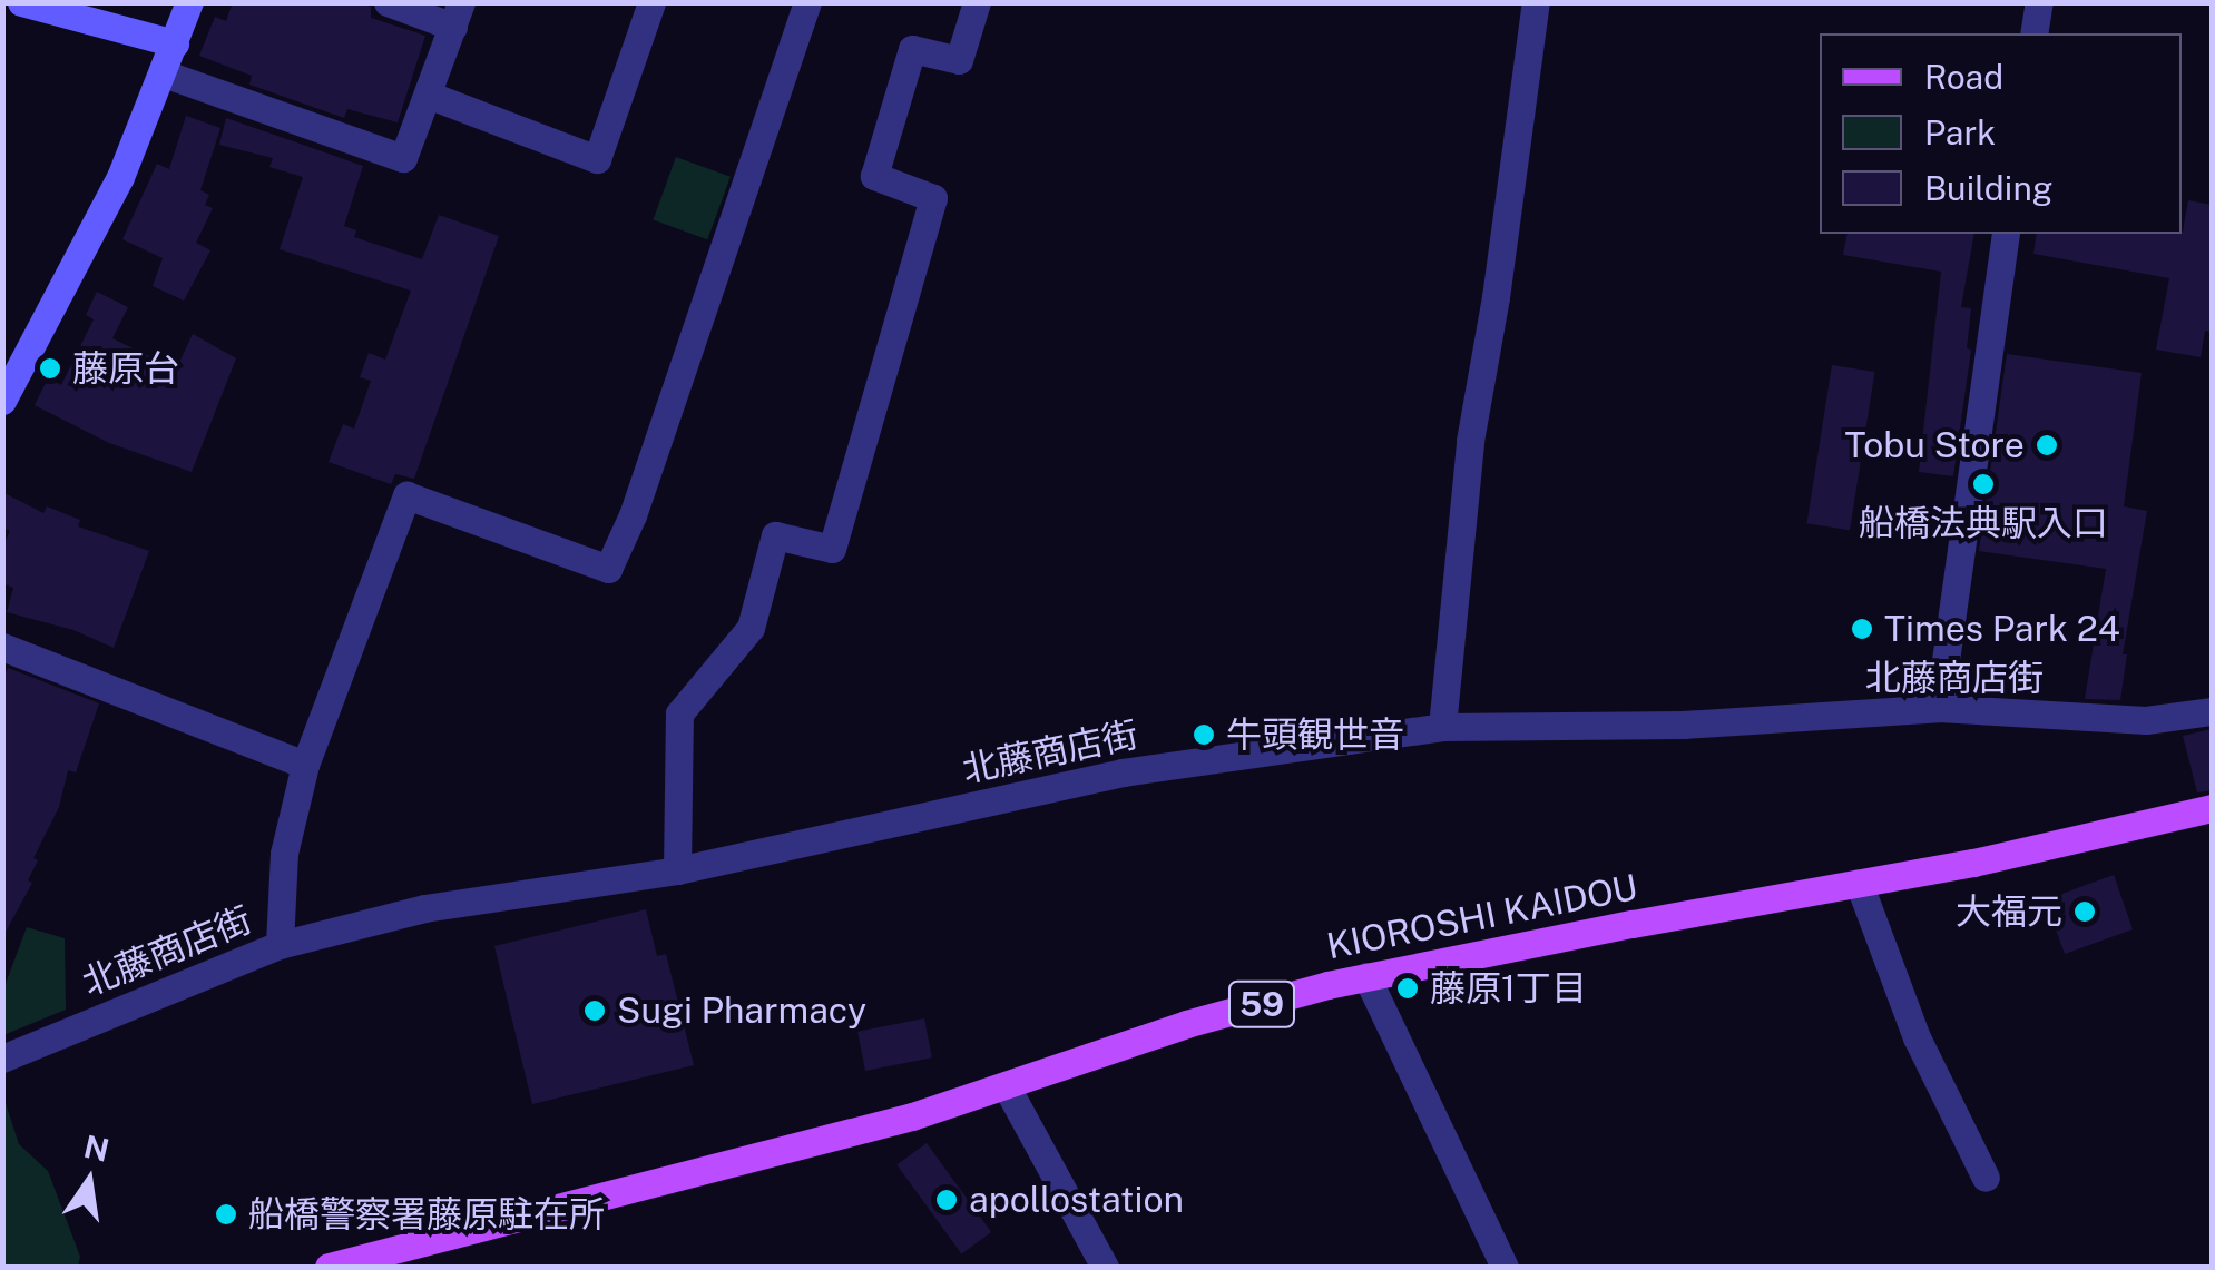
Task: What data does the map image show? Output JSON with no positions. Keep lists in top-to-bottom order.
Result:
{
  "streets": {
    "main road": ["KIOROSHI KAIDOU", "59"],
    "street": ["北藤商店街"]
  },
  "places": [
    "藤原台",
    "Tobu Store",
    "船橋法典駅入口",
    "Times Park 24",
    "牛頭観世音",
    "大福元",
    "藤原1丁目",
    "Sugi Pharmacy",
    "apollostation",
    "船橋警察署藤原駐在所"
  ],
  "legend": ["Road", "Park", "Building"],
  "north": "top"
}
